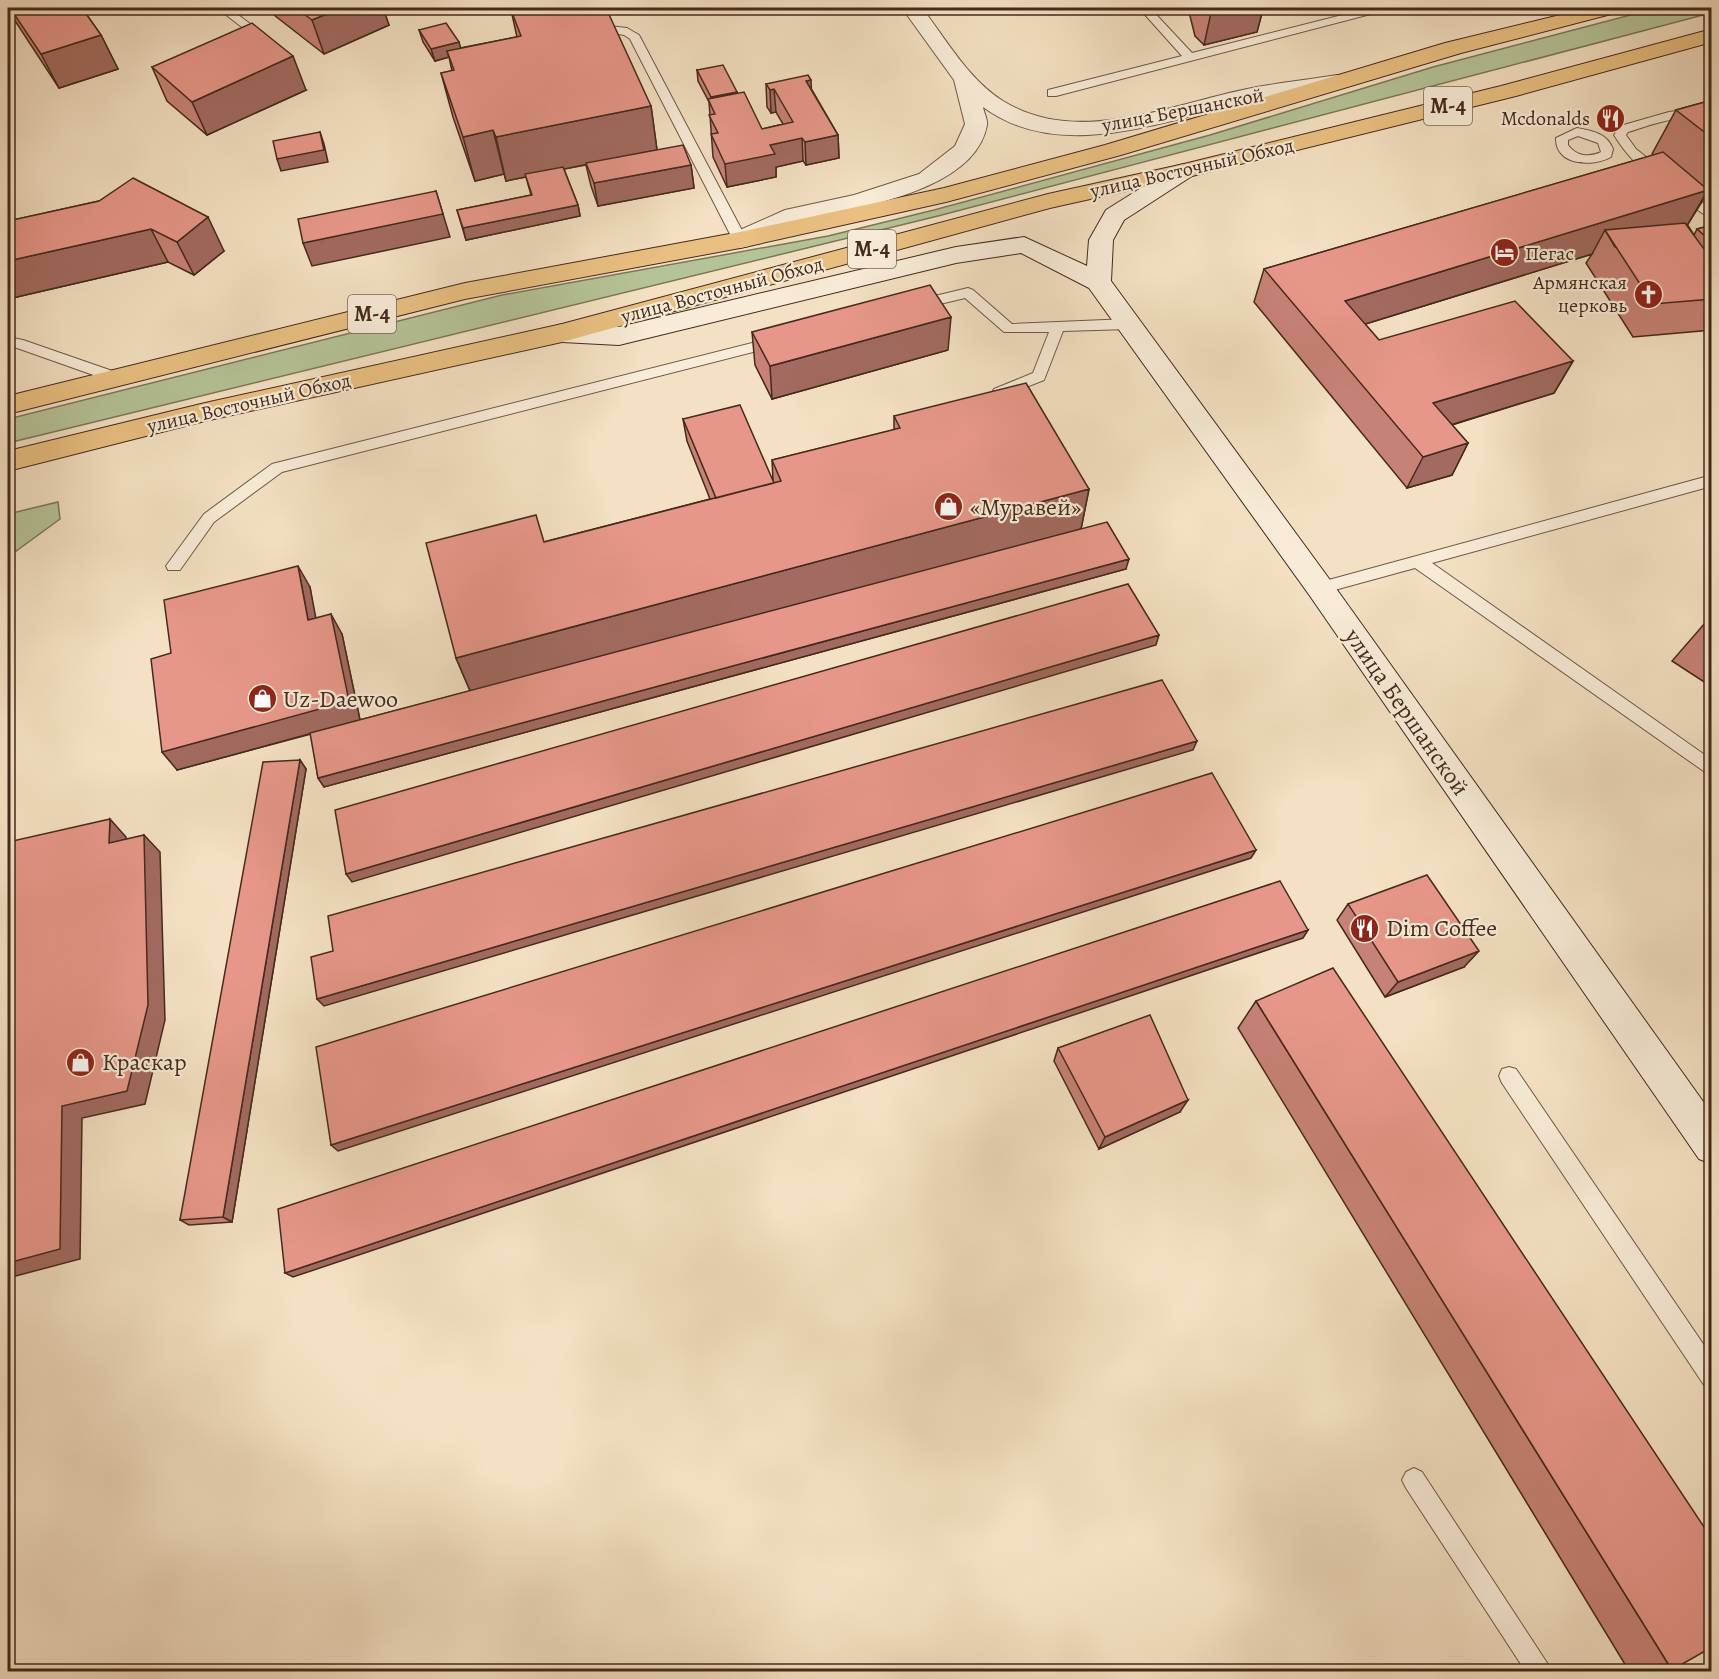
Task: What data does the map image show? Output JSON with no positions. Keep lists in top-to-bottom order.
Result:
{
  "streets": {
    "highway": ["М-4", "улица Восточный Обход"],
    "street": ["улица Бершанской"]
  },
  "crossings": [
    ["улица Бершанской", "улица Восточный Обход"]
  ],
  "places": {
    "restaurant": ["Mcdonalds", "Dim Coffee"],
    "hotel": ["Пегас"],
    "church": ["Армянская церковь"],
    "shop": ["«Муравей»", "Uz-Daewoo", "Краскар"]
  }
}
